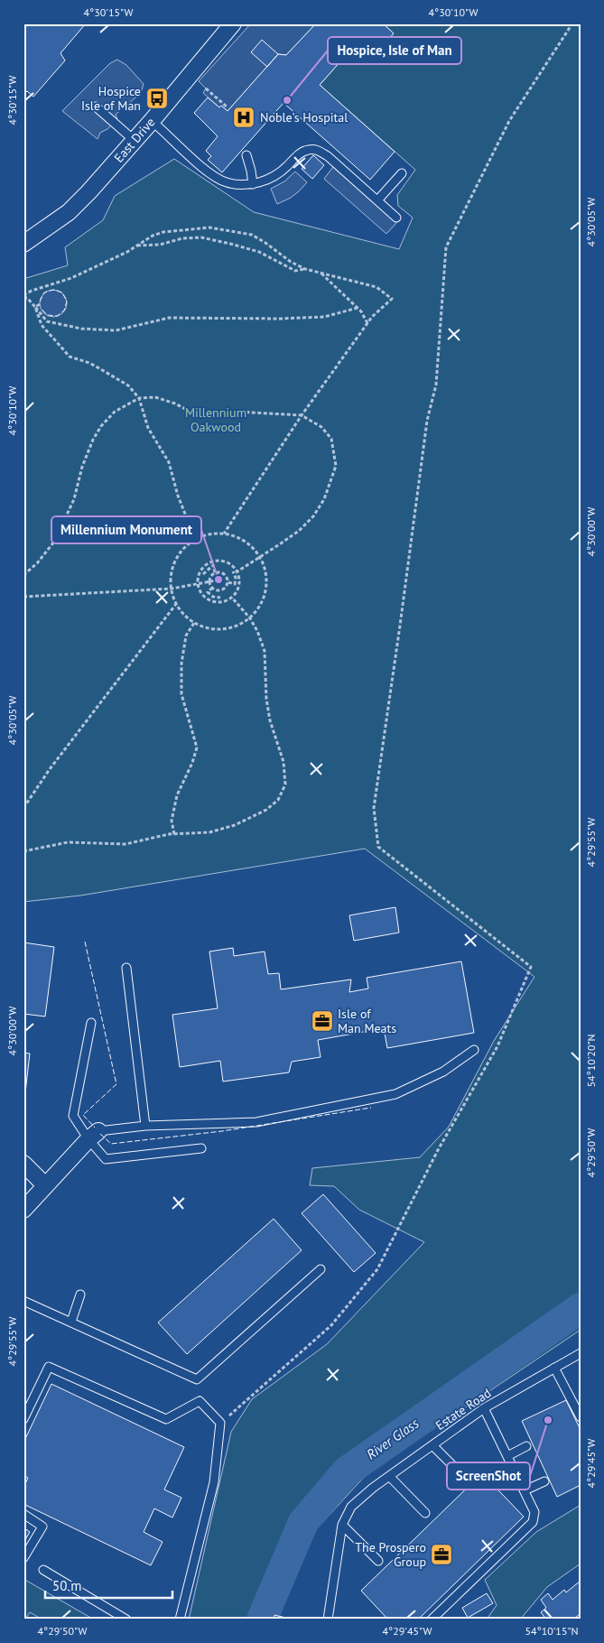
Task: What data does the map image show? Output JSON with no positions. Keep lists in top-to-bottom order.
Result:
{
  "streets": {
    "street": ["East Drive"],
    "lane": ["Estate Road"]
  },
  "water": ["River Glass"],
  "parks": ["Millennium Oakwood"],
  "places": {
    "bus stop": ["Hospice Isle of Man"],
    "other": ["Hospice, Isle of Man", "Millennium Monument", "ScreenShot"],
    "hospital": ["Noble's Hospital"],
    "office": ["Isle of Man Meats", "The Prospero Group"]
  },
  "scale_bar": "50 m",
  "coordinates": [
    "4°30'15\"W",
    "4°30'10\"W",
    "4°30'05\"W",
    "4°30'00\"W",
    "4°29'55\"W",
    "54°10'20\"N",
    "4°29'50\"W",
    "4°29'45\"W",
    "54°10'15\"N"
  ]
}
